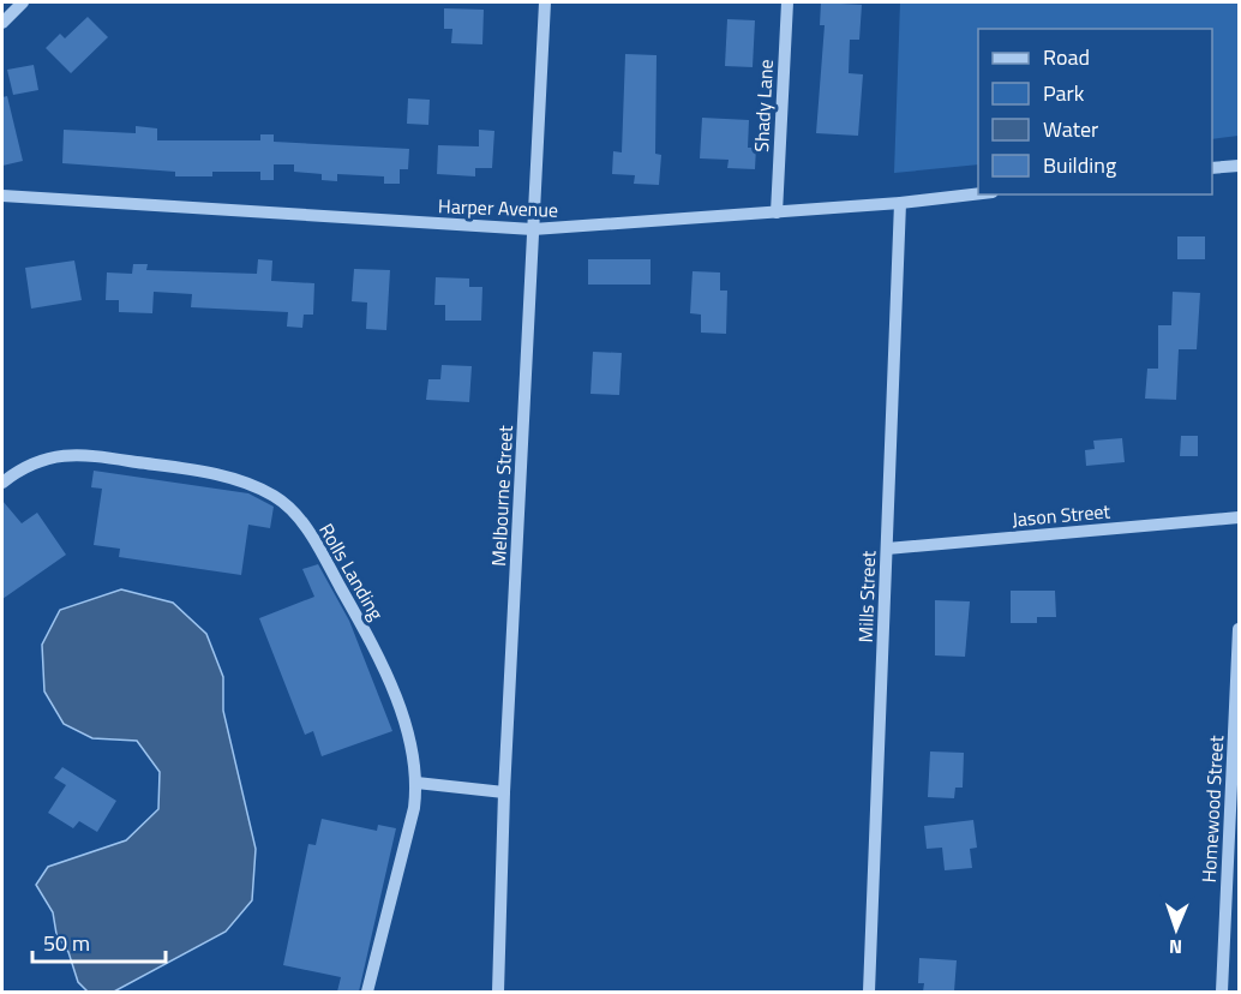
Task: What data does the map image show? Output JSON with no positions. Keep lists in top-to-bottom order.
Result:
{
  "streets": {
    "street": [
      "Shady Lane",
      "Harper Avenue",
      "Melbourne Street",
      "Jason Street",
      "Rolls Landing",
      "Mills Street",
      "Homewood Street"
    ]
  },
  "crossings": [
    ["Shady Lane", "Harper Avenue"],
    ["Harper Avenue", "Melbourne Street"],
    ["Harper Avenue", "Mills Street"],
    ["Jason Street", "Mills Street"]
  ],
  "legend": [
    "Road",
    "Park",
    "Water",
    "Building"
  ],
  "scale_bar": "50 m",
  "north": "bottom"
}
